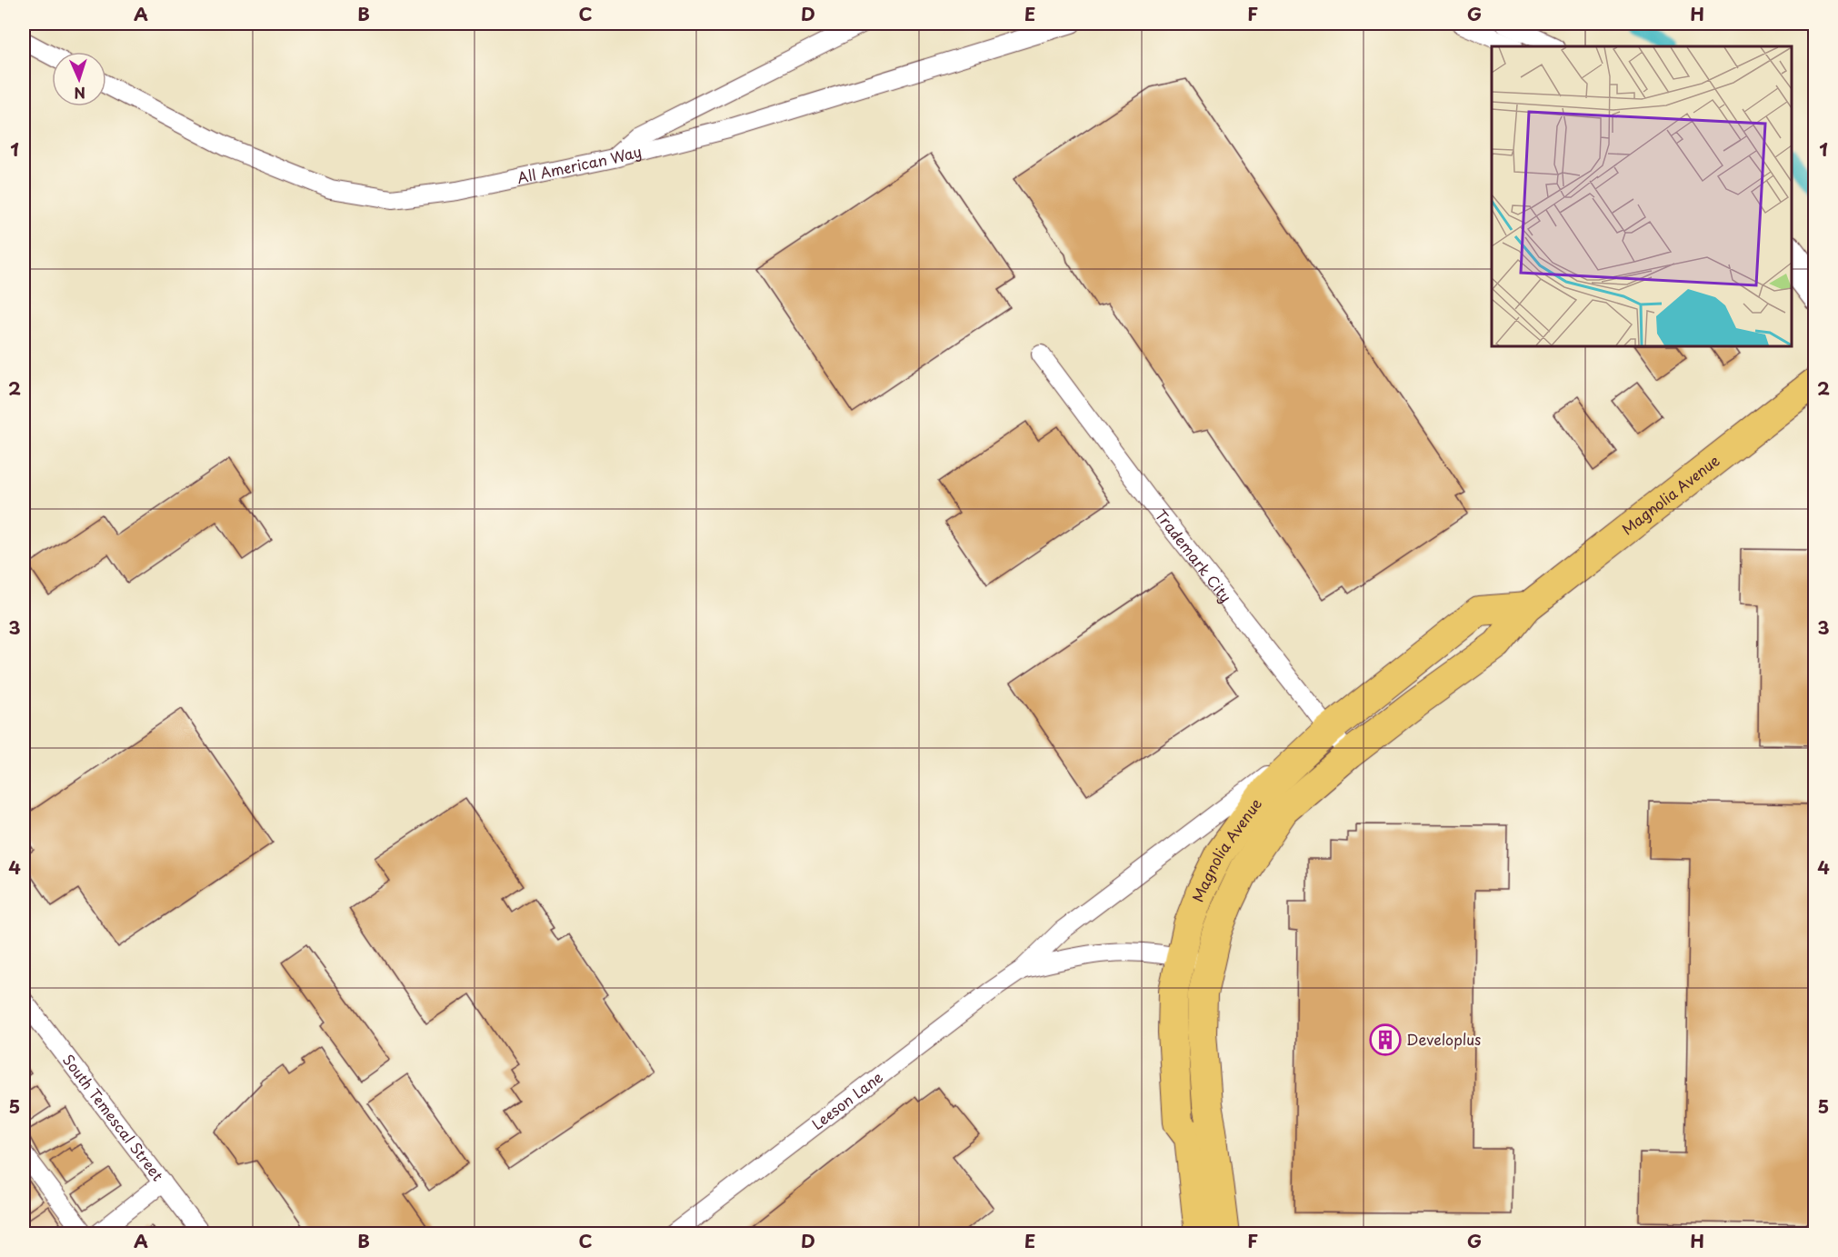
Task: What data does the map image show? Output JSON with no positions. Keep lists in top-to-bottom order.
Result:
{
  "streets": {
    "main road": ["Magnolia Avenue"],
    "street": [
      "All American Way",
      "Trademark City",
      "Leeson Lane",
      "South Temescal Street"
    ]
  },
  "crossings": [
    ["Magnolia Avenue", "Trademark City"],
    ["Magnolia Avenue", "Leeson Lane"],
    ["Trademark City", "Leeson Lane"]
  ],
  "places": {
    "building": ["Developlus"]
  },
  "north": "bottom",
  "grid": {
    "columns": [
      "A",
      "B",
      "C",
      "D",
      "E",
      "F",
      "G",
      "H"
    ],
    "rows": [
      "1",
      "2",
      "3",
      "4",
      "5"
    ]
  }
}
